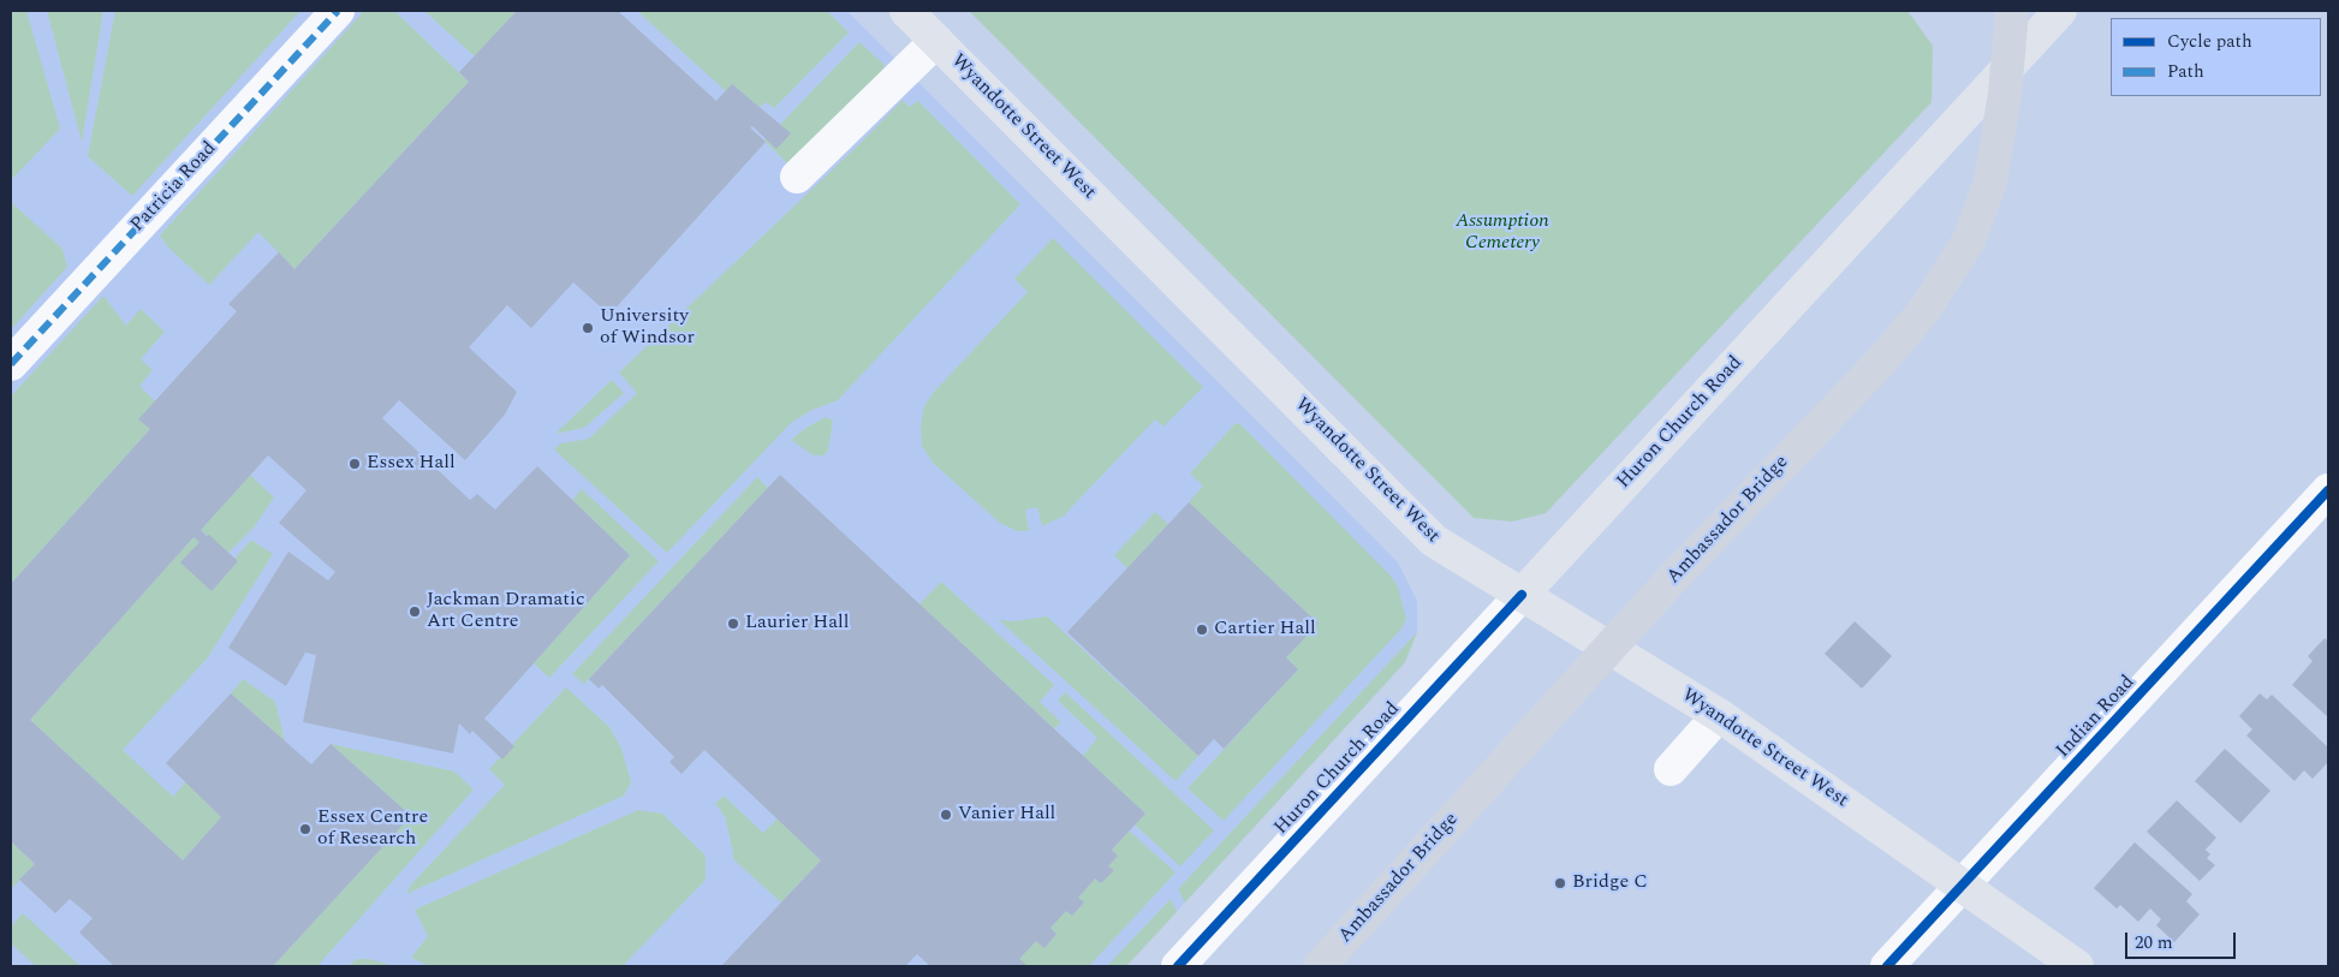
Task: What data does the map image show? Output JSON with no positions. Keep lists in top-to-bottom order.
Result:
{
  "streets": {
    "highway": ["Ambassador Bridge"],
    "main road": ["Wyandotte Street West", "Huron Church Road"],
    "street": ["Patricia Road", "Indian Road"]
  },
  "crossings": [
    ["Wyandotte Street West", "Huron Church Road"],
    ["Wyandotte Street West", "Indian Road"]
  ],
  "parks": ["Assumption Cemetery"],
  "places": [
    "University of Windsor",
    "Essex Hall",
    "Jackman Dramatic Art Centre",
    "Laurier Hall",
    "Cartier Hall",
    "Vanier Hall",
    "Essex Centre of Research",
    "Bridge C"
  ],
  "legend": ["Cycle path", "Path"],
  "scale_bar": "20 m"
}
